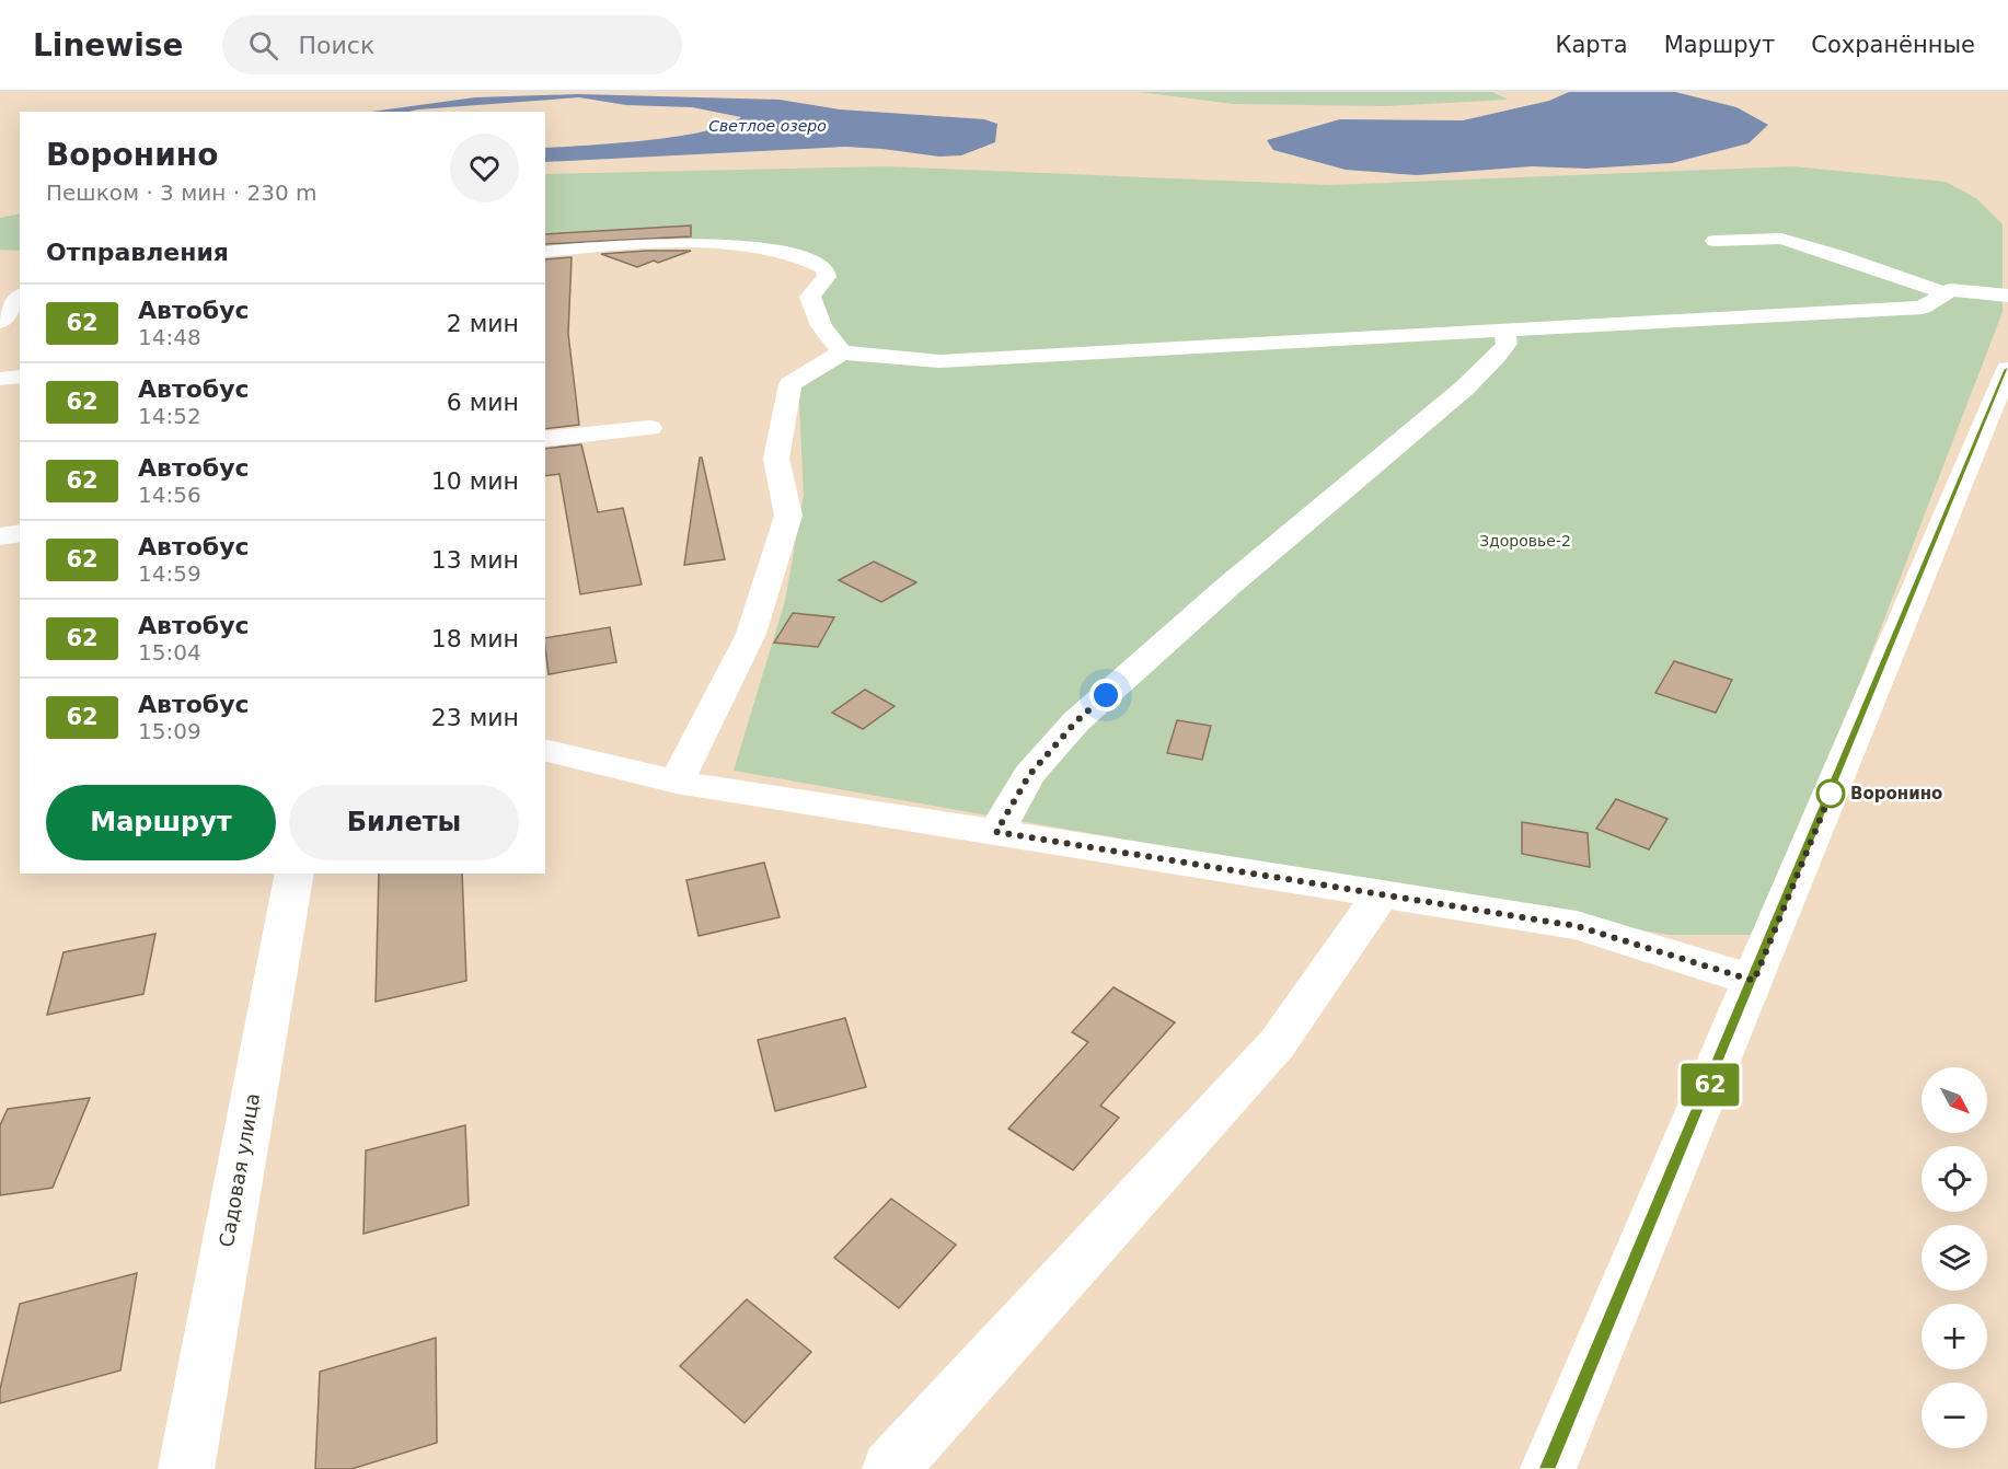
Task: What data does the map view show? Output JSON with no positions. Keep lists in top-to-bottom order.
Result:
{
  "streets": {
    "street": ["Садовая улица"]
  },
  "water": ["Светлое озеро"],
  "parks": ["Здоровье-2"],
  "places": ["Воронино"],
  "lines": ["bus line 62"],
  "north": "bottom right",
  "page": {
    "header": "Linewise",
    "search": "Поиск",
    "nav": ["Карта", "Маршрут", "Сохранённые"],
    "on_map": "62",
    "heading": [
      ["Воронино", "Пешком · 3 мин · 230 m"],
      "Отправления"
    ],
    "list": [
      {
        "mark": "62",
        "name": "Автобус",
        "note": "14:48",
        "value": "2 мин"
      },
      {
        "mark": "62",
        "name": "Автобус",
        "note": "14:52",
        "value": "6 мин"
      },
      {
        "mark": "62",
        "name": "Автобус",
        "note": "14:56",
        "value": "10 мин"
      },
      {
        "mark": "62",
        "name": "Автобус",
        "note": "14:59",
        "value": "13 мин"
      },
      {
        "mark": "62",
        "name": "Автобус",
        "note": "15:04",
        "value": "18 мин"
      },
      {
        "mark": "62",
        "name": "Автобус",
        "note": "15:09",
        "value": "23 мин"
      }
    ],
    "buttons": ["Маршрут", "Билеты"],
    "map_buttons": ["+", "−"]
  }
}
